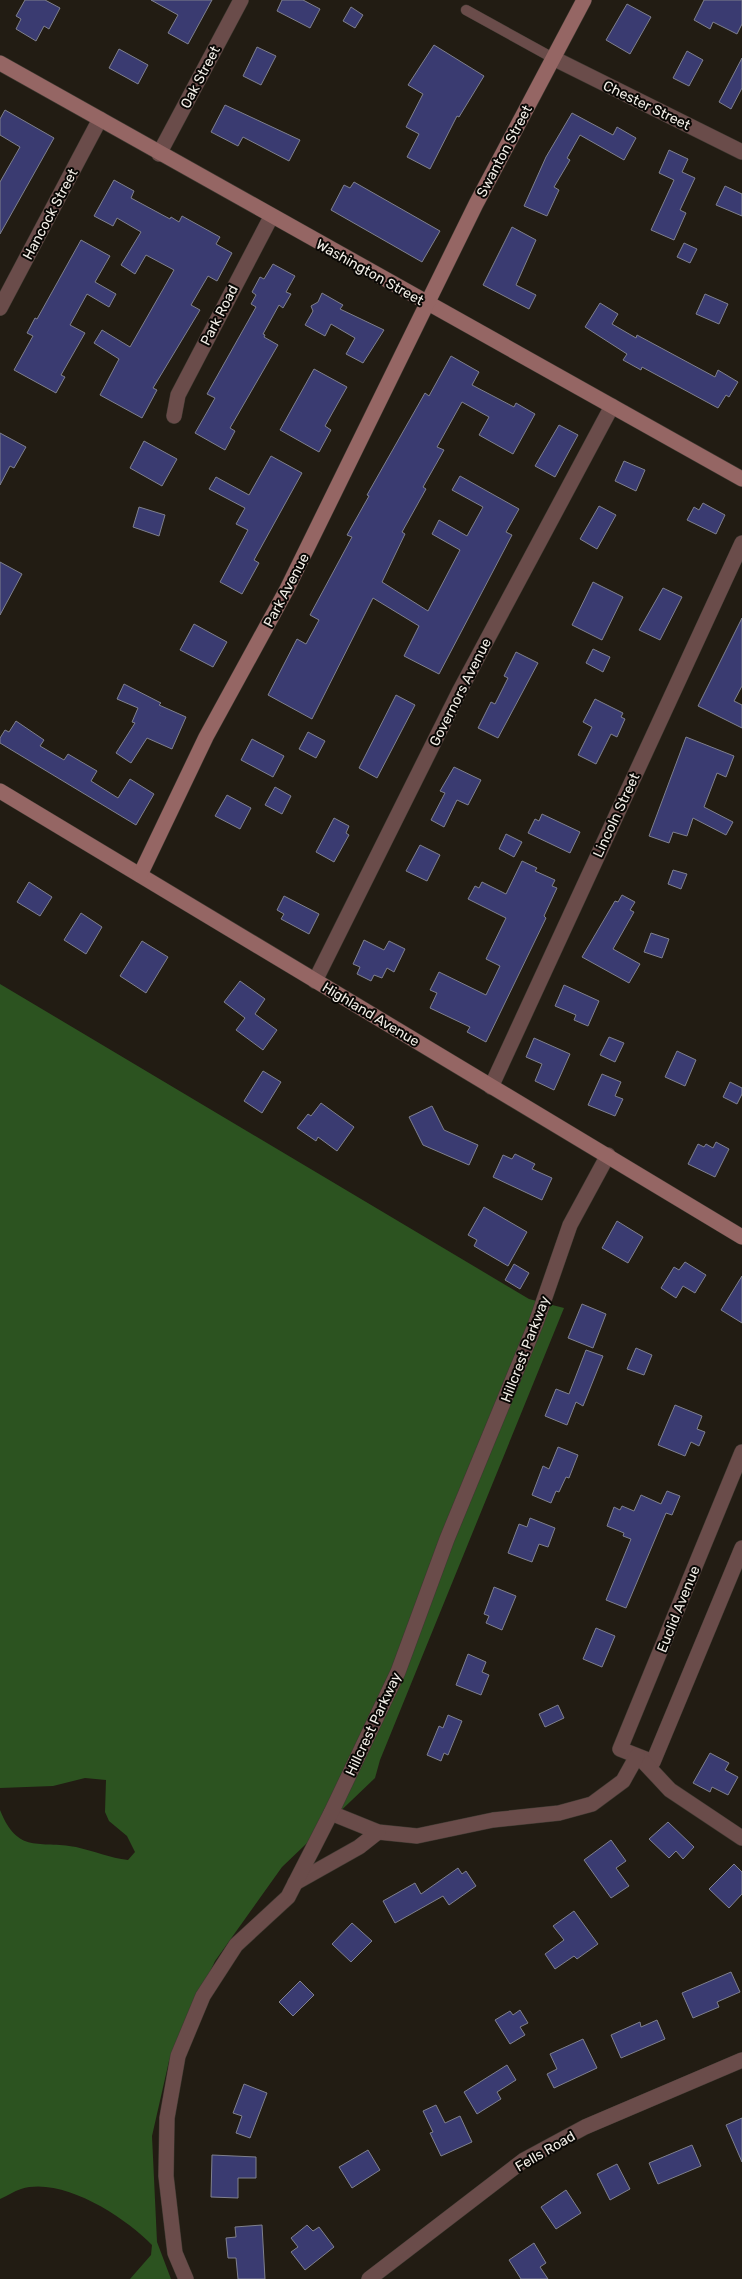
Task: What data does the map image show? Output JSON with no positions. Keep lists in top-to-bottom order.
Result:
{
  "streets": {
    "main road": [
      "Swanton Street",
      "Washington Street",
      "Park Avenue",
      "Highland Avenue"
    ],
    "street": [
      "Oak Street",
      "Chester Street",
      "Hancock Street",
      "Park Road",
      "Governors Avenue",
      "Lincoln Street",
      "Hillcrest Parkway",
      "Euclid Avenue",
      "Fells Road"
    ]
  },
  "crossings": [
    ["Oak Street", "Washington Street"],
    ["Chester Street", "Swanton Street"],
    ["Swanton Street", "Washington Street"],
    ["Swanton Street", "Park Avenue"],
    ["Hancock Street", "Washington Street"],
    ["Washington Street", "Park Road"],
    ["Washington Street", "Park Avenue"],
    ["Washington Street", "Governors Avenue"],
    ["Park Avenue", "Highland Avenue"],
    ["Governors Avenue", "Highland Avenue"],
    ["Lincoln Street", "Highland Avenue"],
    ["Highland Avenue", "Hillcrest Parkway"]
  ]
}
